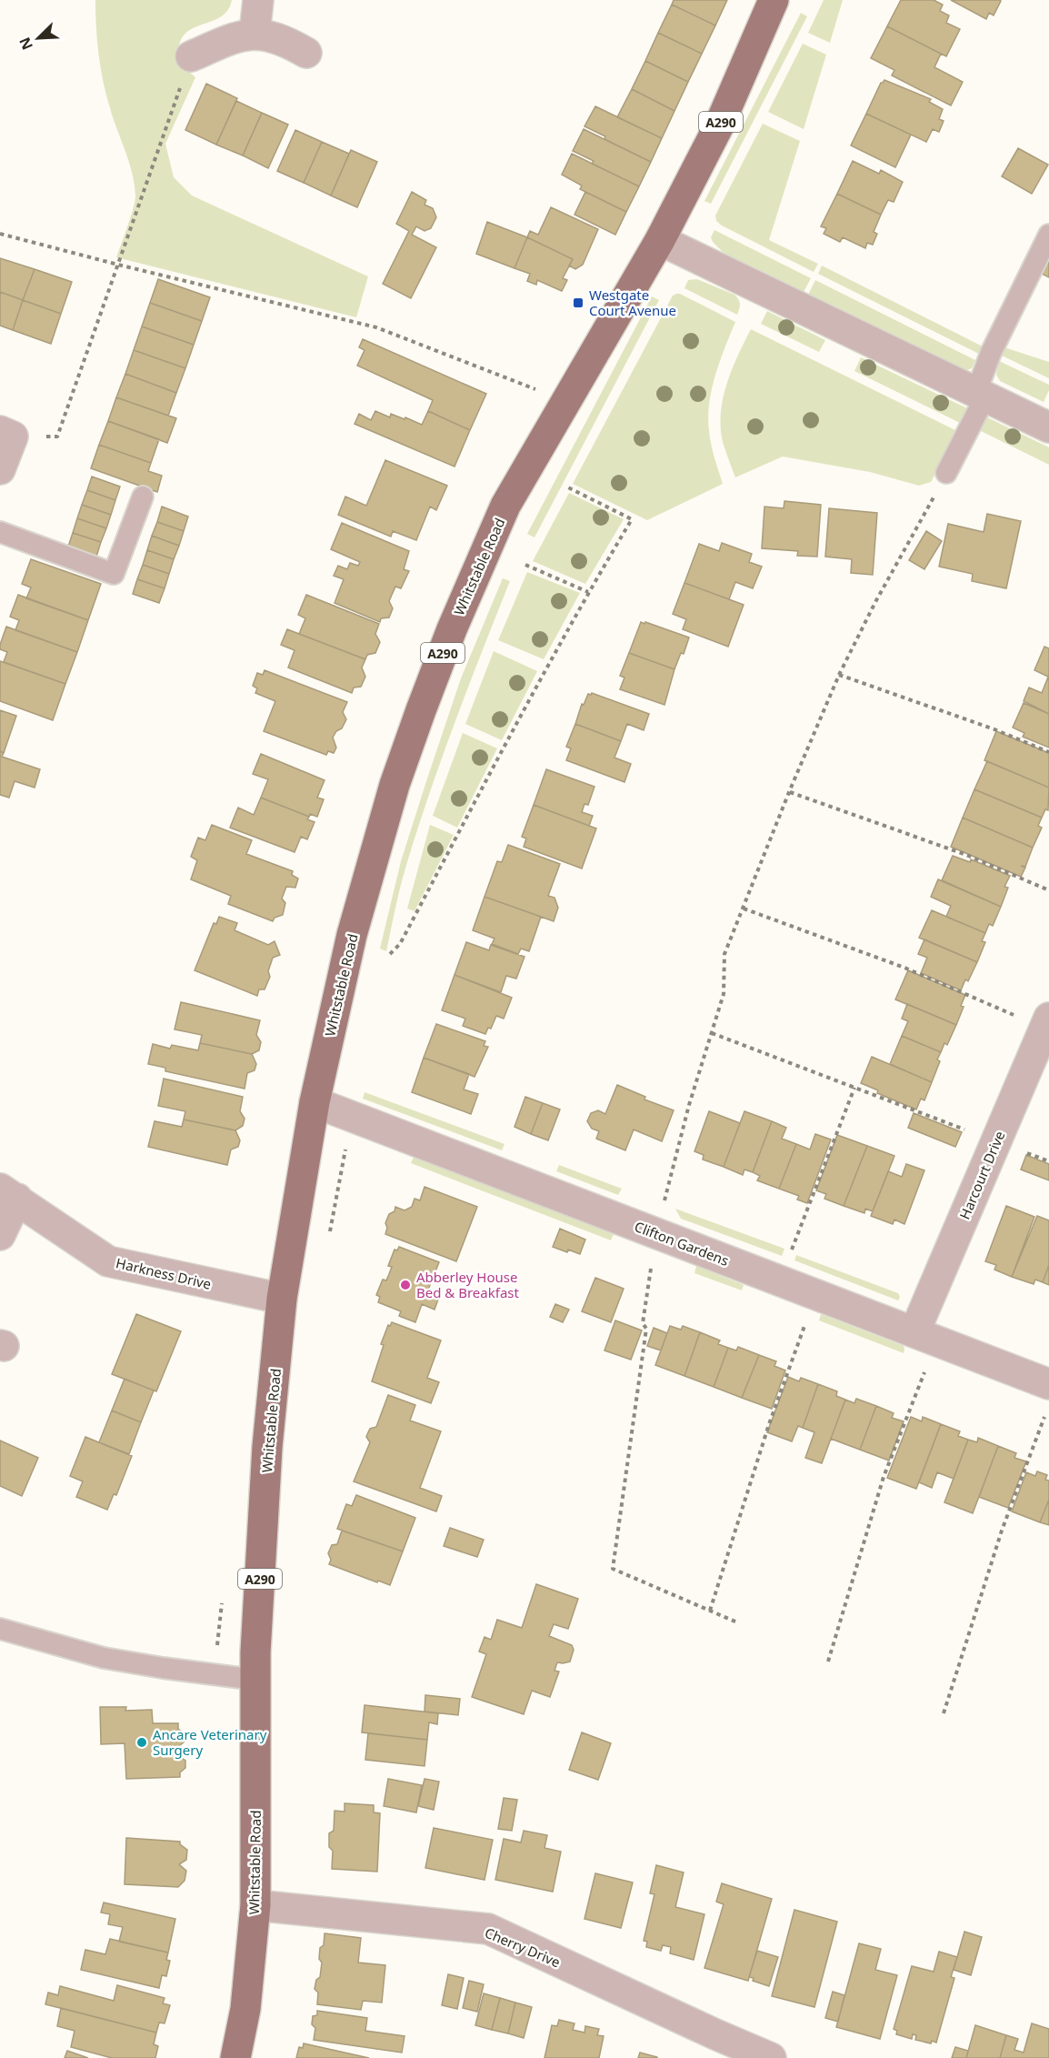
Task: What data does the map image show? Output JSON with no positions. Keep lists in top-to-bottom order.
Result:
{
  "streets": {
    "main road": ["A290", "Whitstable Road"],
    "street": [
      "Harcourt Drive",
      "Clifton Gardens",
      "Harkness Drive",
      "Cherry Drive"
    ]
  },
  "crossings": [
    ["Whitstable Road", "Clifton Gardens"],
    ["Whitstable Road", "Harkness Drive"],
    ["Whitstable Road", "Cherry Drive"],
    ["Harcourt Drive", "Clifton Gardens"]
  ],
  "places": {
    "transit": ["Westgate Court Avenue"],
    "other": ["Abberley House Bed & Breakfast", "Ancare Veterinary Surgery"]
  },
  "north": "bottom left"
}
